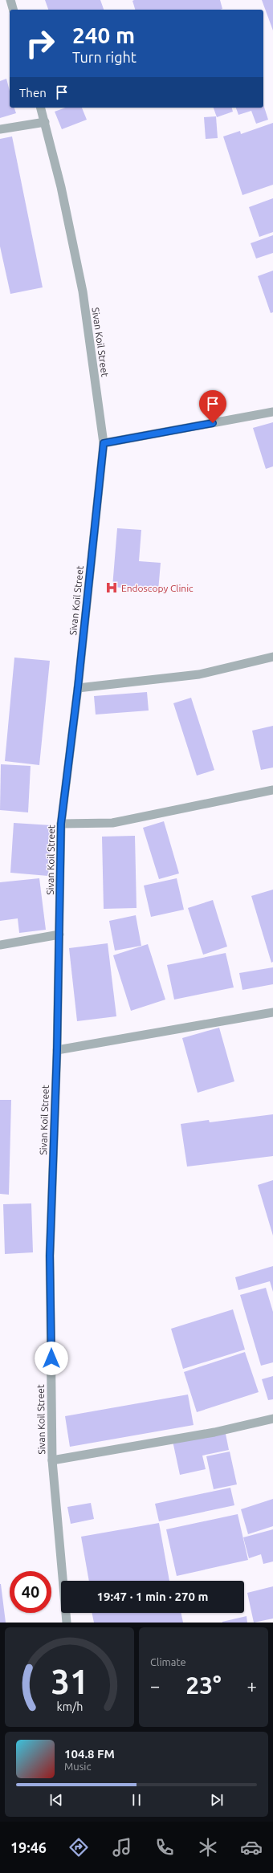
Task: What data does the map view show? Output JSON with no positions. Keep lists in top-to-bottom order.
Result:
{
  "streets": {
    "street": ["Sivan Koil Street"]
  },
  "places": {
    "hospital": ["Endoscopy Clinic"]
  },
  "page": {
    "turn": ["240 m", "Turn right"],
    "then": "Then",
    "limit": "40",
    "trip": "19:47 · 1 min · 270 m",
    "tile": "Climate",
    "heat": ["−", "23°", "+"],
    "song": ["104.8 FM", "Music"],
    "tabs": "19:46",
    "gauge": ["31", "km/h"]
  }
}
